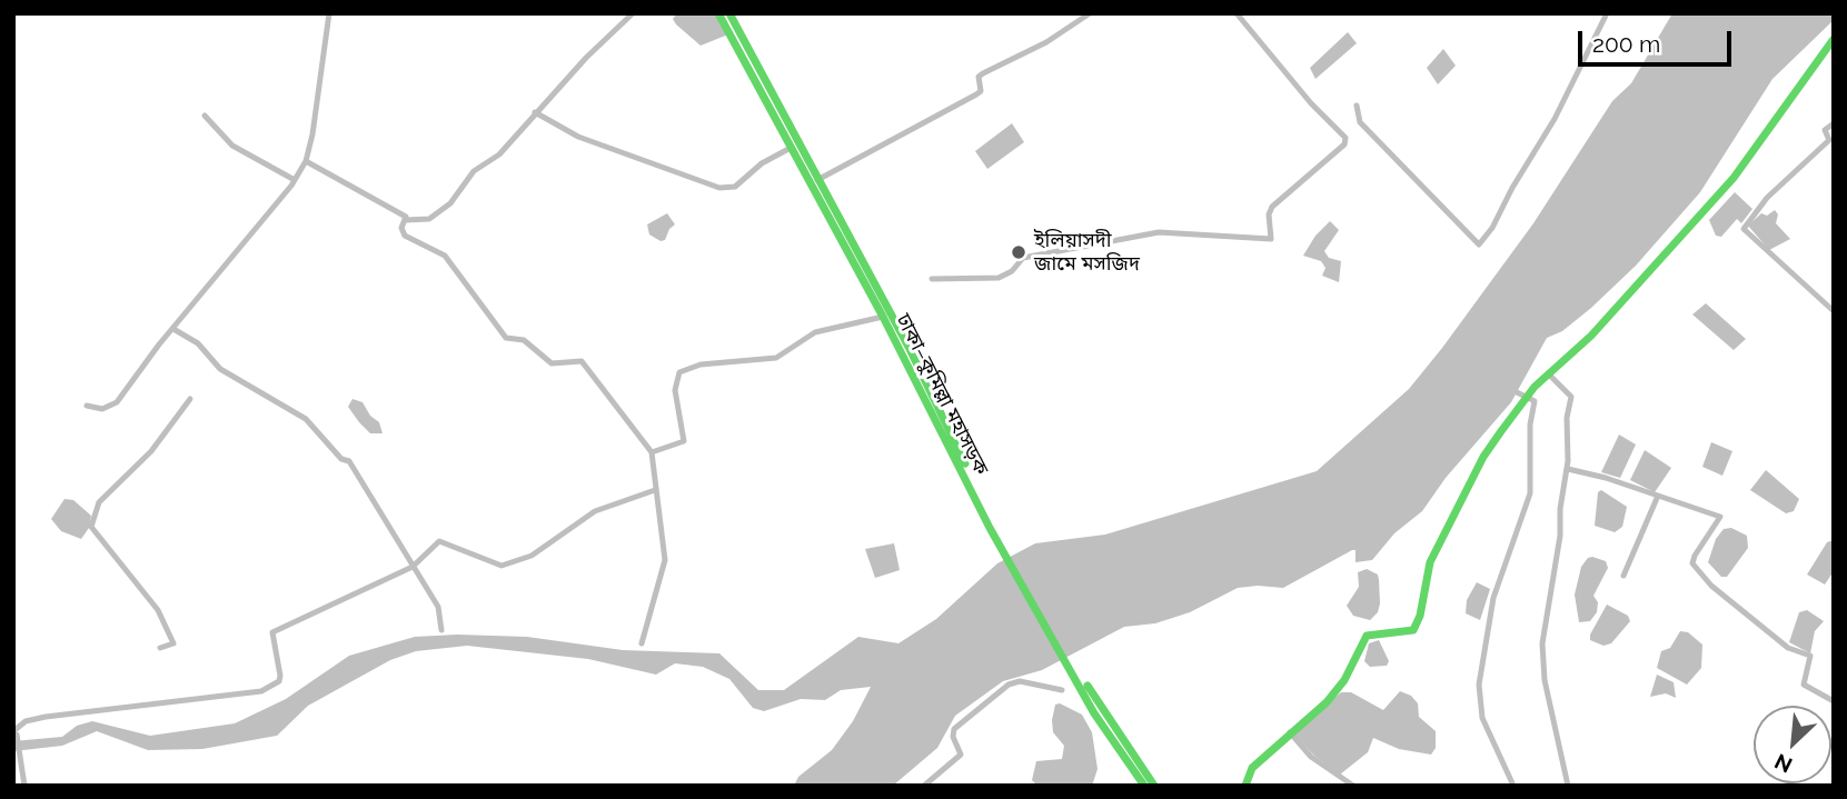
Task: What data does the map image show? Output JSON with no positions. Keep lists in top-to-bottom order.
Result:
{
  "streets": {
    "main road": ["ঢাকা–কুমিল্লা মহাসড়ক"]
  },
  "places": ["ইলিয়াসদী জামে মসজিদ"],
  "scale_bar": "200 m",
  "north": "bottom left"
}
